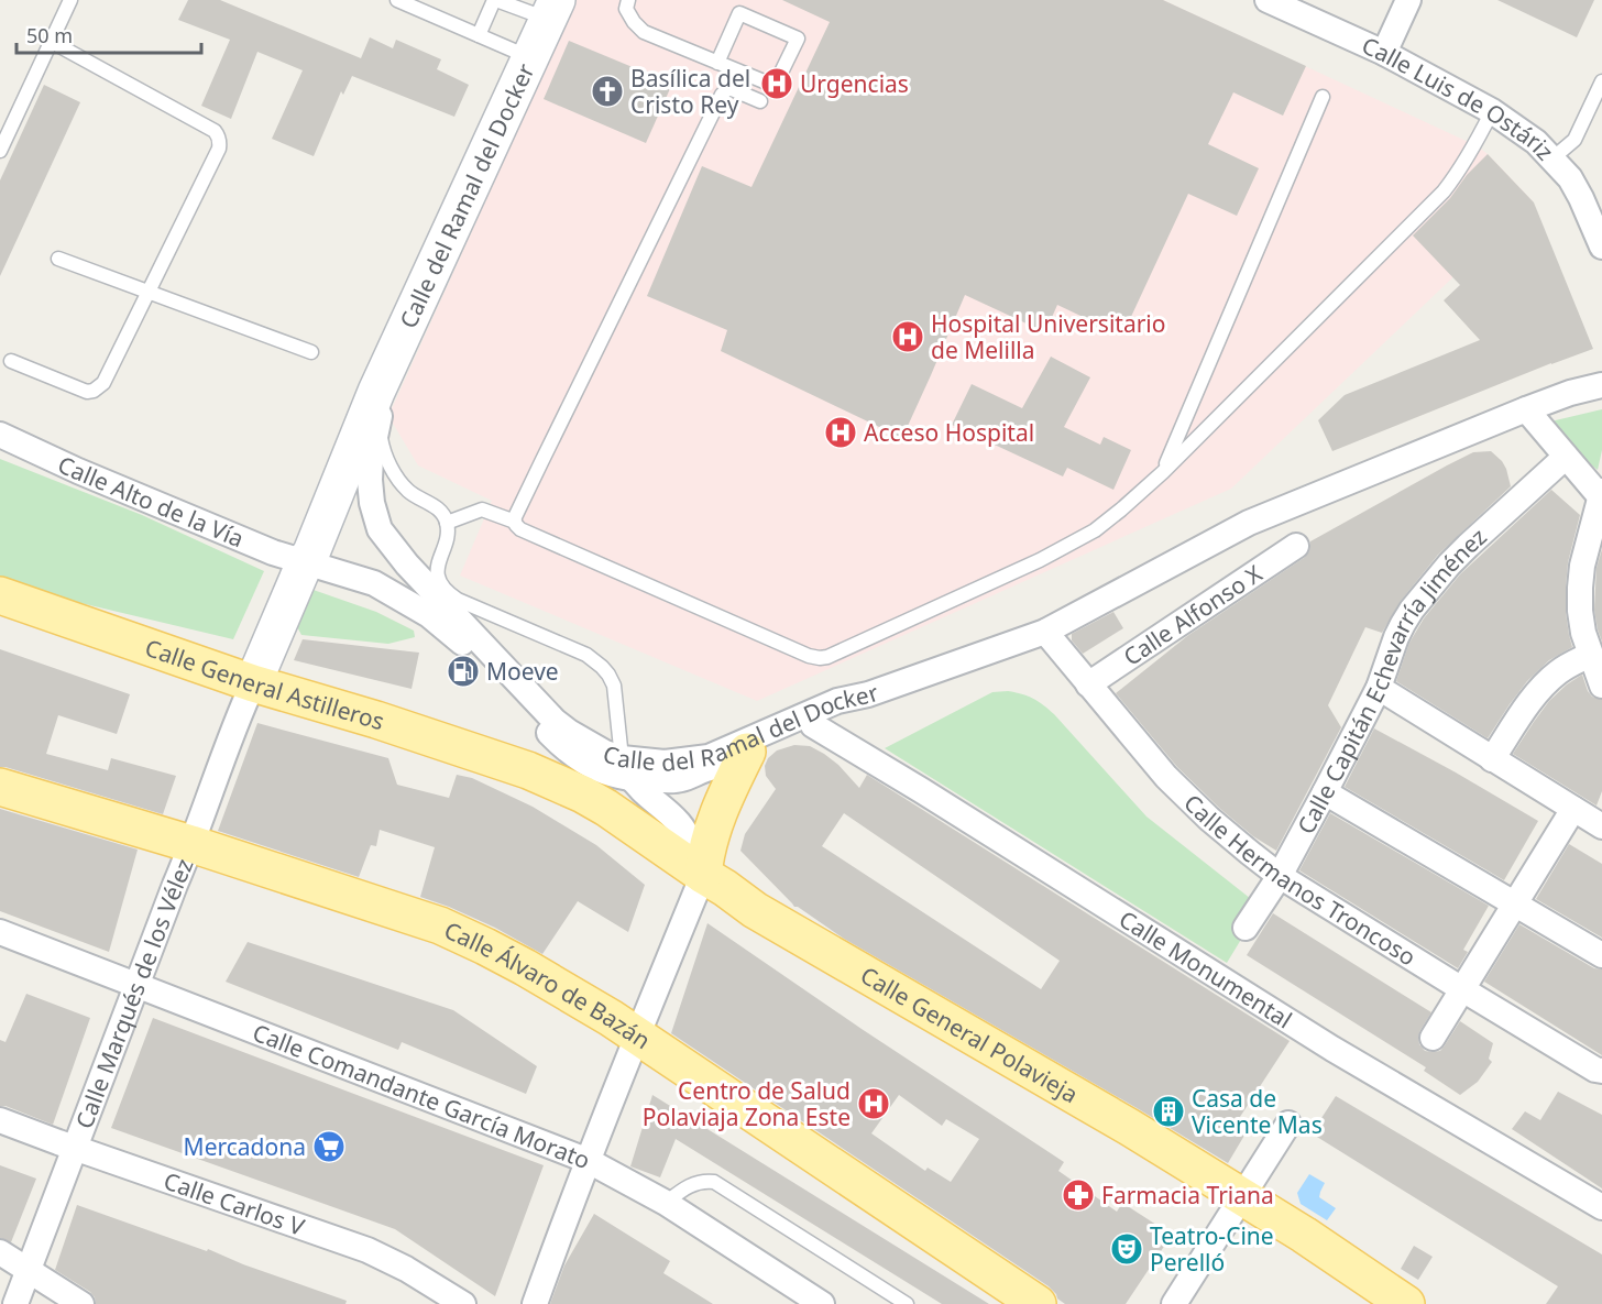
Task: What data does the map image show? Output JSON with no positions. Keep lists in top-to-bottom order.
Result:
{
  "streets": {
    "main road": [
      "Calle del Ramal del Docker",
      "Calle General Astilleros",
      "Calle Álvaro de Bazán",
      "Calle General Polavieja"
    ],
    "street": [
      "Calle Luis de Ostáriz",
      "Calle Alto de la Vía",
      "Calle Alfonso X",
      "Calle Capitán Echevarría Jiménez",
      "Calle Hermanos Troncoso",
      "Calle Monumental",
      "Calle Marqués de los Vélez",
      "Calle Comandante García Morato",
      "Calle Carlos V"
    ]
  },
  "crossings": [
    ["Calle del Ramal del Docker", "Calle Alto de la Vía"],
    ["Calle del Ramal del Docker", "Calle General Astilleros"],
    ["Calle del Ramal del Docker", "Calle Monumental"],
    ["Calle del Ramal del Docker", "Calle Marqués de los Vélez"],
    ["Calle Alfonso X", "Calle Hermanos Troncoso"],
    ["Calle General Astilleros", "Calle Marqués de los Vélez"],
    ["Calle General Astilleros", "Calle General Polavieja"],
    ["Calle Capitán Echevarría Jiménez", "Calle Hermanos Troncoso"],
    ["Calle Álvaro de Bazán", "Calle Marqués de los Vélez"],
    ["Calle Marqués de los Vélez", "Calle Comandante García Morato"],
    ["Calle Marqués de los Vélez", "Calle Carlos V"]
  ],
  "places": {
    "hospital": [
      "Urgencias",
      "Hospital Universitario de Melilla",
      "Acceso Hospital",
      "Centro de Salud Polaviaja Zona Este"
    ],
    "church": ["Basílica del Cristo Rey"],
    "fuel station": ["Moeve"],
    "building": ["Casa de Vicente Mas"],
    "supermarket": ["Mercadona"],
    "pharmacy": ["Farmacia Triana"],
    "theatre": ["Teatro-Cine Perelló"]
  },
  "scale_bar": "50 m"
}
